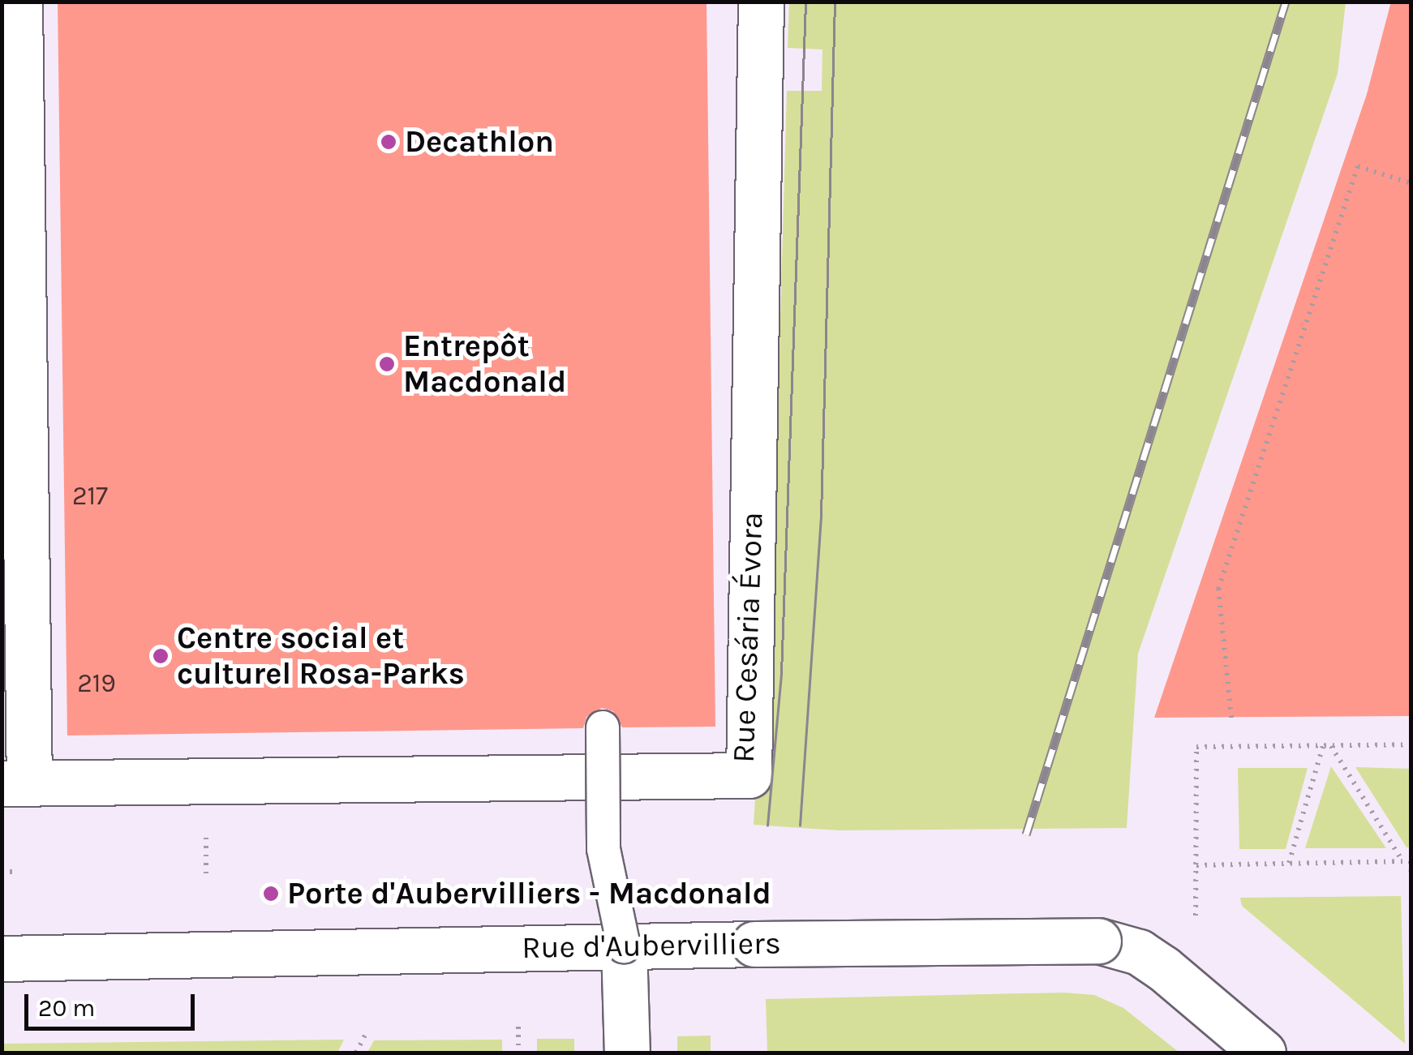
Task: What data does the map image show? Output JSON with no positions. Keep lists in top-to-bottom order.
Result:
{
  "streets": {
    "street": ["Rue Cesária Évora", "Rue d'Aubervilliers"]
  },
  "places": [
    "Decathlon",
    "Entrepôt Macdonald",
    "Centre social et culturel Rosa-Parks",
    "Porte d'Aubervilliers - Macdonald"
  ],
  "house_numbers": ["217", "219"],
  "scale_bar": "20 m"
}
